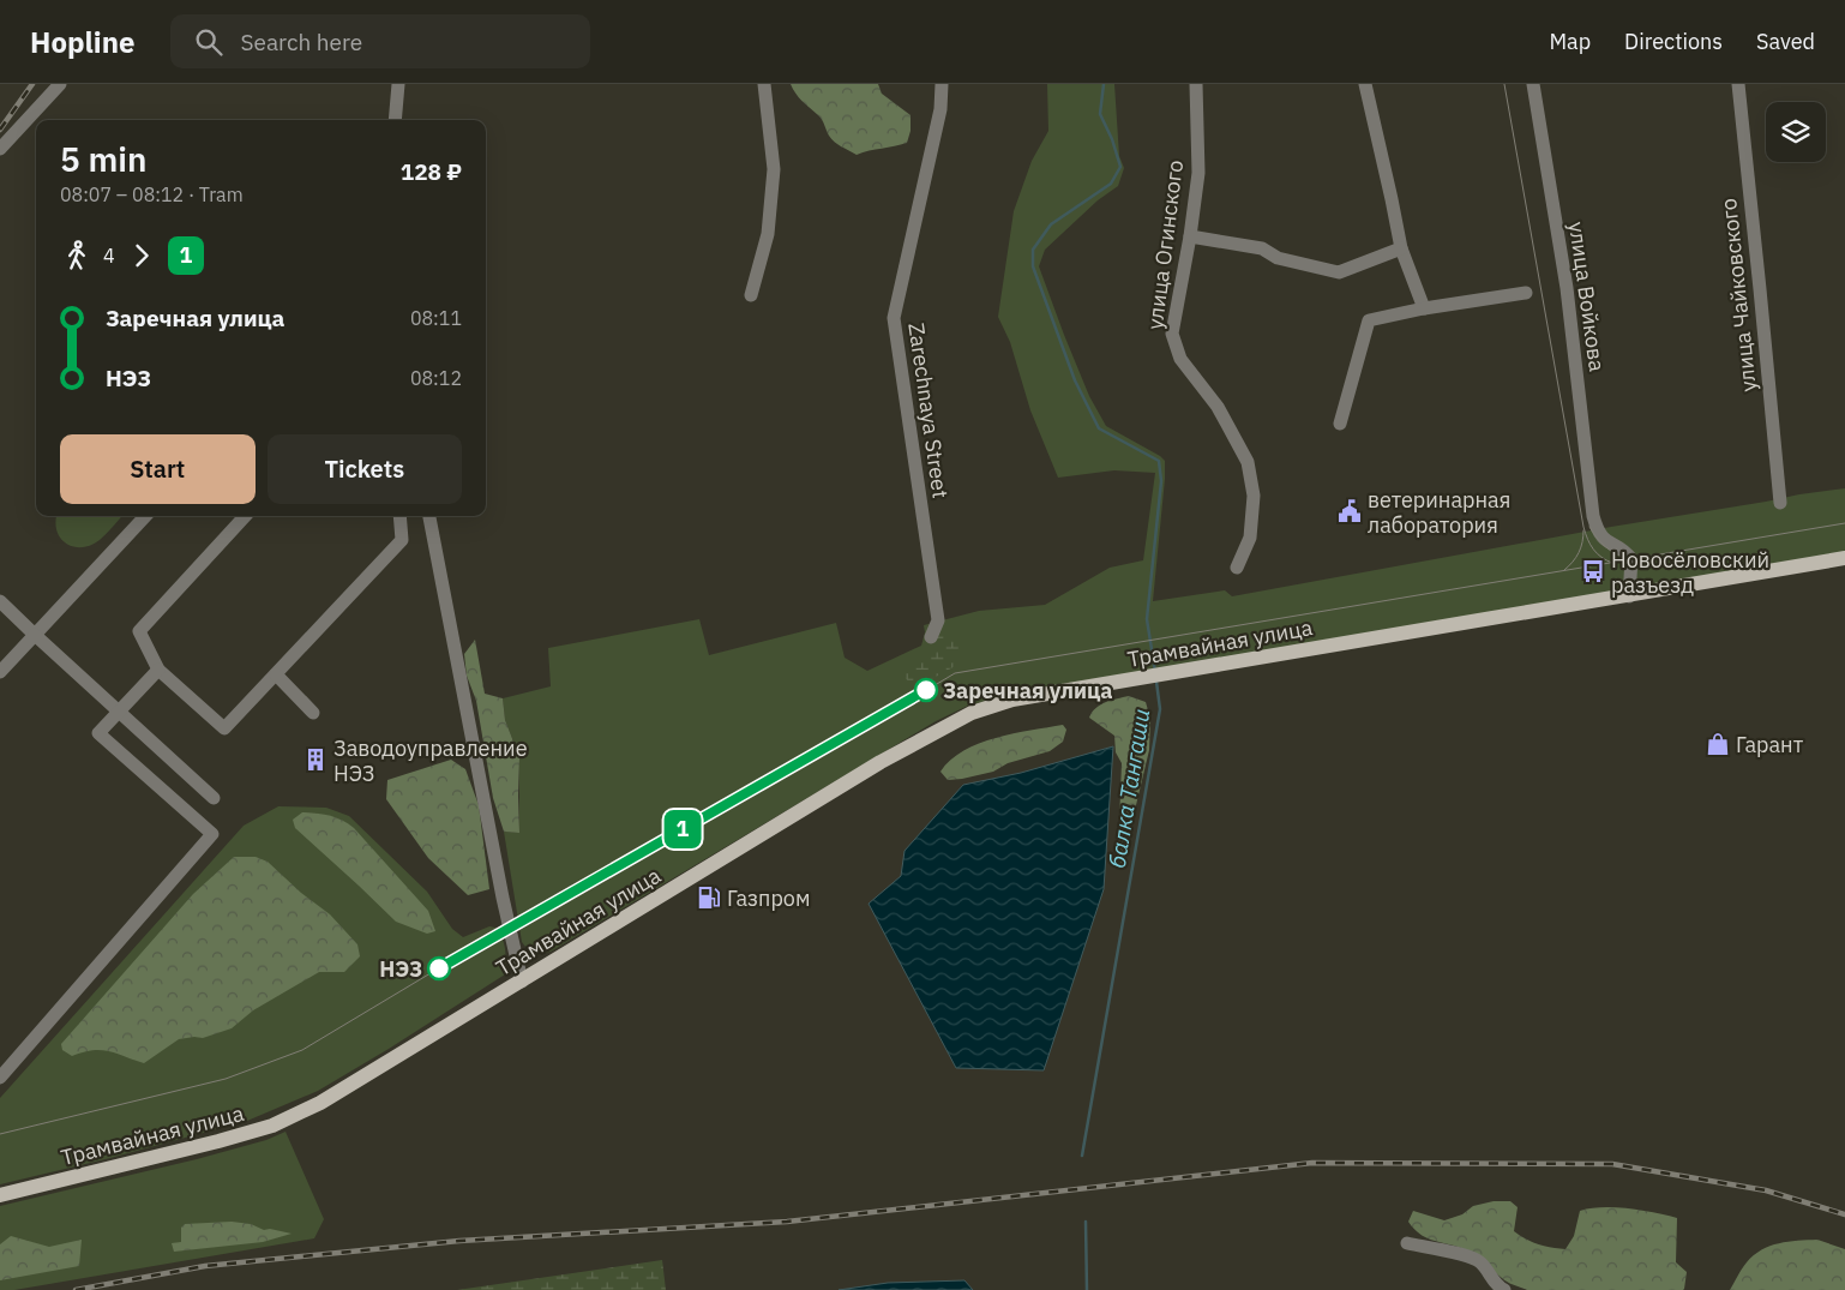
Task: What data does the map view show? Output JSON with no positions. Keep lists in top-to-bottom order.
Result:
{
  "streets": {
    "main road": ["Трамвайная улица"],
    "street": [
      "улица Огинского",
      "улица Чайковского",
      "улица Войкова",
      "Zarechnaya Street"
    ]
  },
  "crossings": [
    ["улица Войкова", "Трамвайная улица"]
  ],
  "water": ["балка Тангаши"],
  "places": {
    "public building": ["ветеринарная лаборатория"],
    "bus stop": ["Новосёловский разъезд"],
    "other": ["Заречная улица", "НЭЗ"],
    "shop": ["Гарант"],
    "building": ["Заводоуправление НЭЗ"],
    "fuel station": ["Газпром"]
  },
  "lines": ["tram line 1"],
  "page": {
    "header": "Hopline",
    "search": "Search here",
    "nav": ["Map", "Directions", "Saved"],
    "on_map": "1",
    "heading": ["5 min", "08:07 – 08:12 · Tram", "128 ₽"],
    "legs": ["4", "1"],
    "list": [
      {
        "name": "Заречная улица",
        "value": "08:11"
      },
      {
        "name": "НЭЗ",
        "value": "08:12"
      }
    ],
    "buttons": ["Start", "Tickets"]
  }
}
